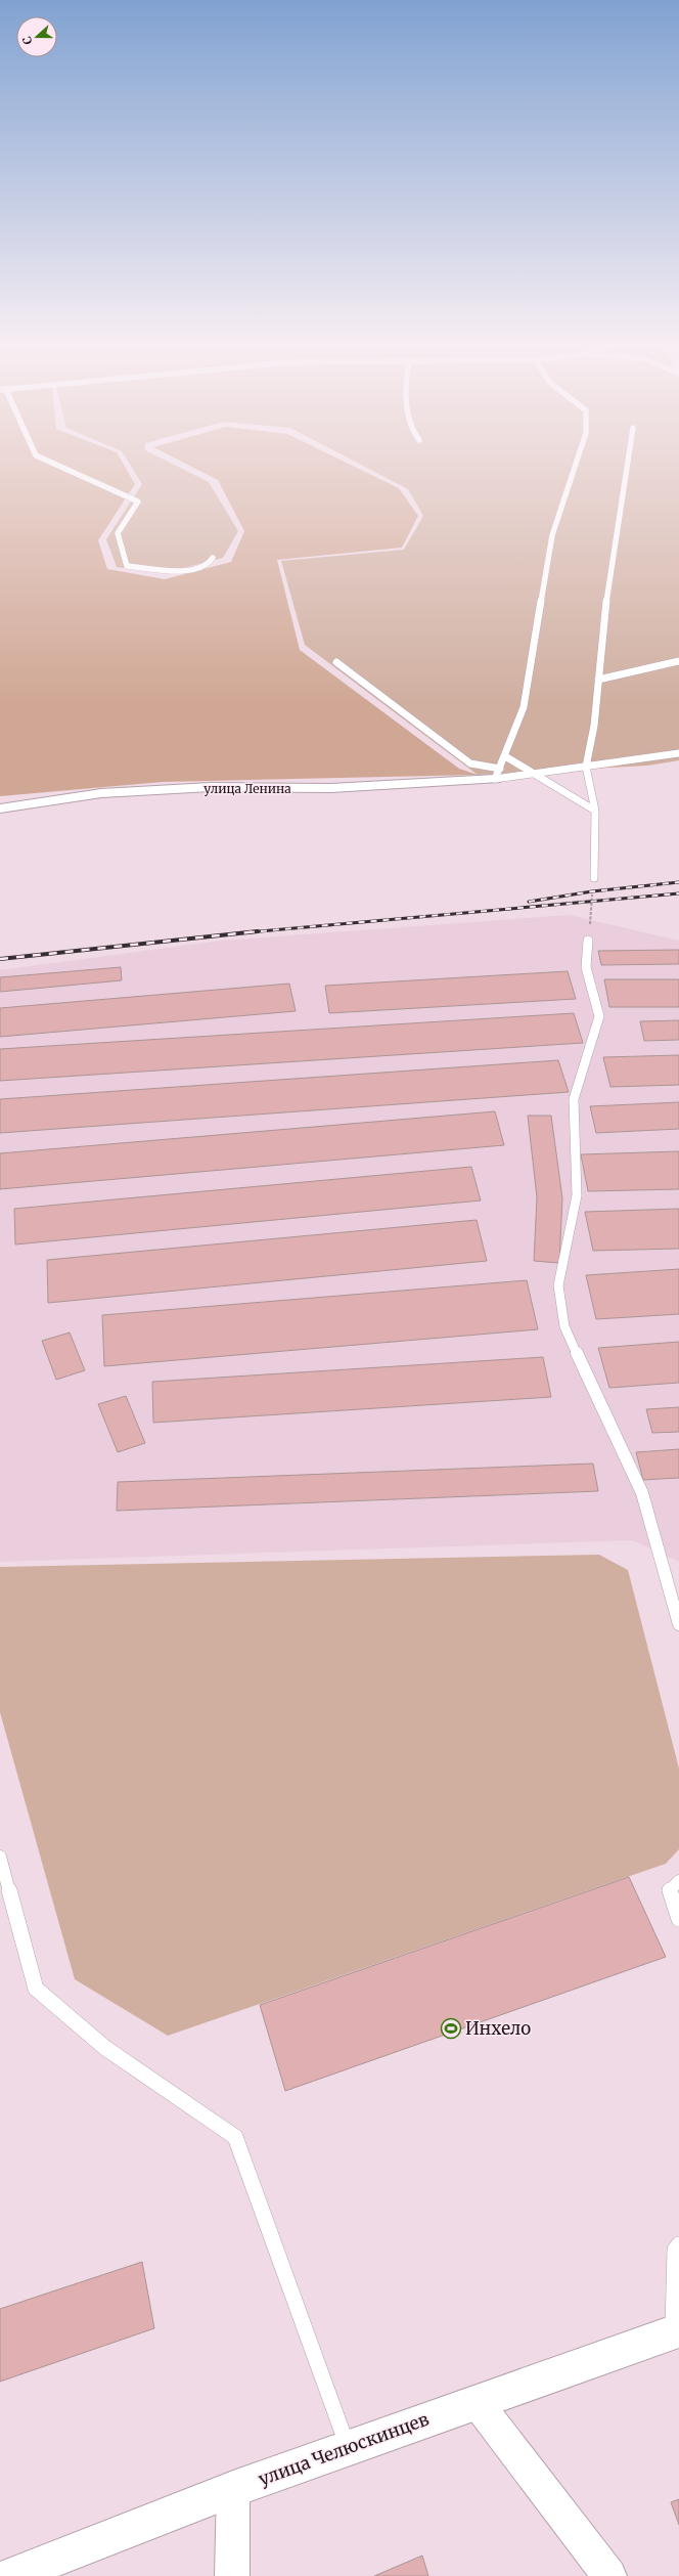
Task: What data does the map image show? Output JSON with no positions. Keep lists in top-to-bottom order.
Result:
{
  "streets": {
    "street": ["улица Ленина", "улица Челюскинцев"]
  },
  "places": {
    "sports": ["Инхело"]
  },
  "north": "left"
}
